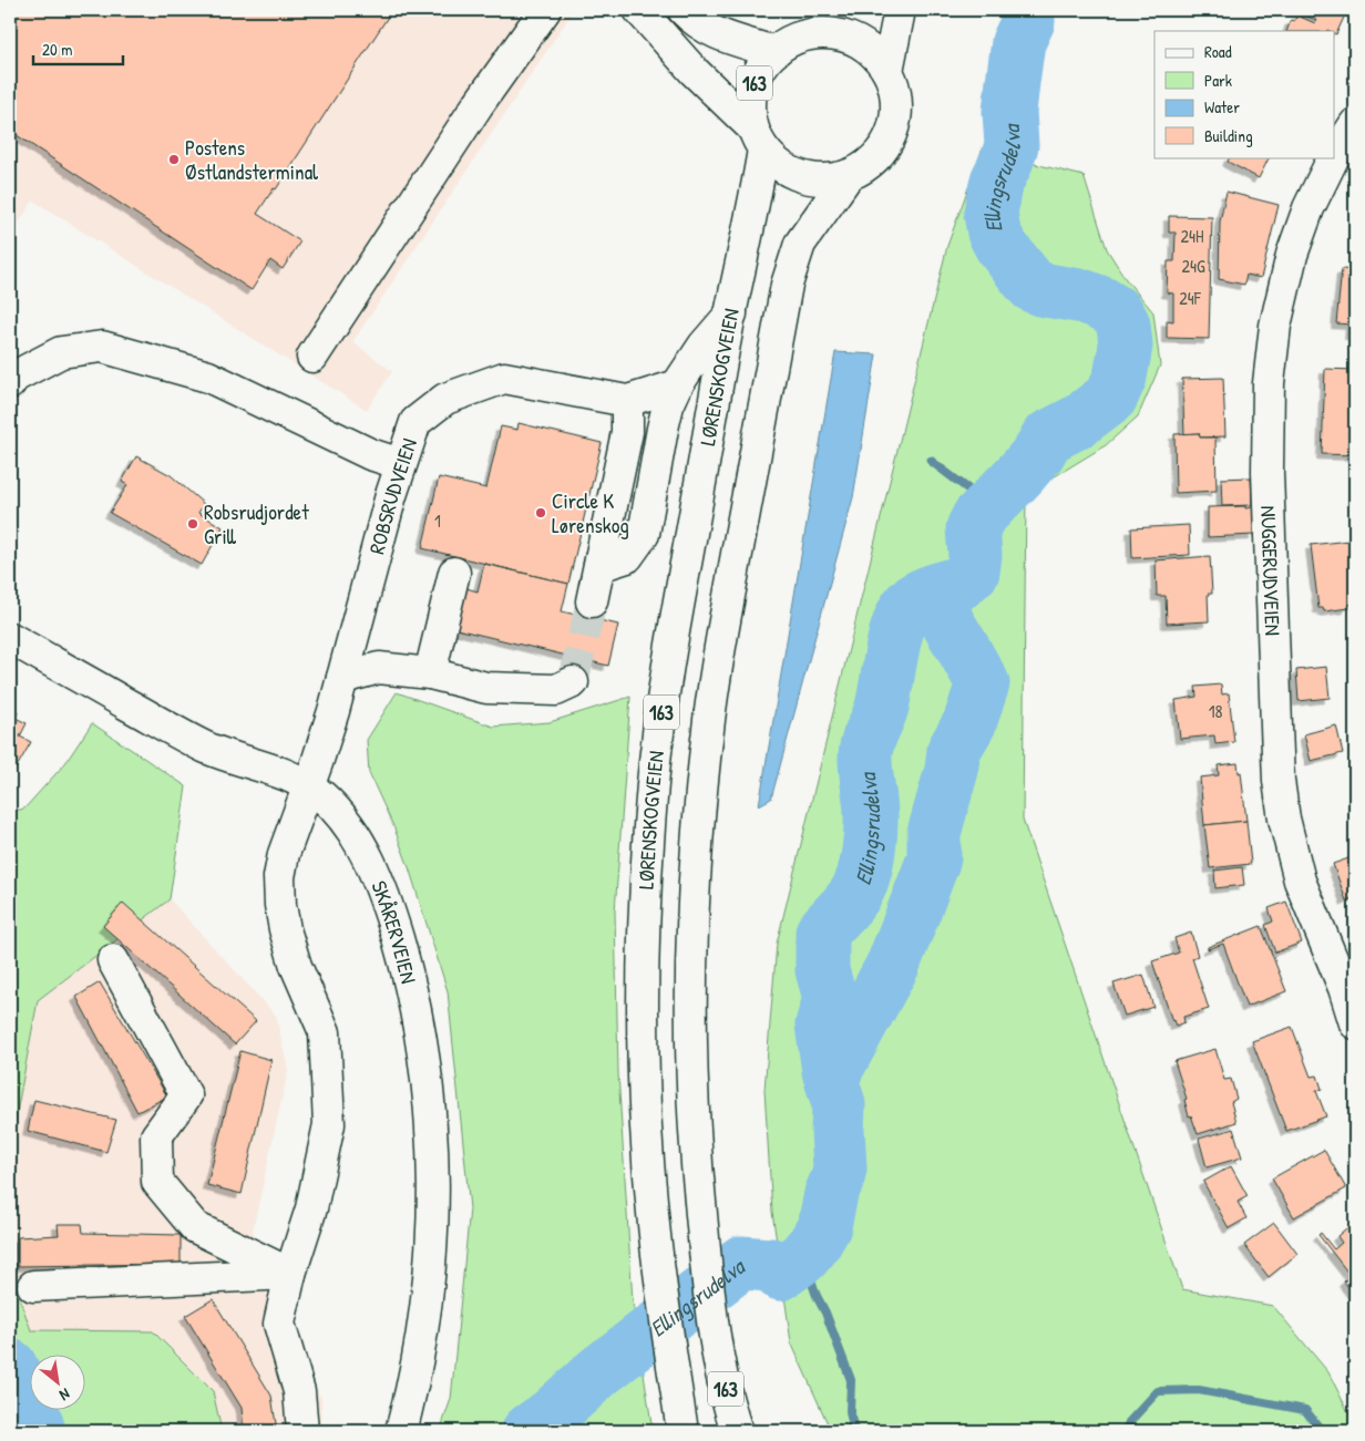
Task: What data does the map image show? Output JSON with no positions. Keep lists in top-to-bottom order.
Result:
{
  "streets": {
    "main road": [
      "163",
      "LØRENSKOGVEIEN",
      "ROBSRUDVEIEN",
      "NUGGERUDVEIEN",
      "SKÅRERVEIEN"
    ]
  },
  "crossings": [
    ["163", "LØRENSKOGVEIEN"],
    ["ROBSRUDVEIEN", "SKÅRERVEIEN"]
  ],
  "water": ["Ellingsrudelva"],
  "places": ["Postens Østlandsterminal", "Circle K Lørenskog", "Robsrudjordet Grill"],
  "house_numbers": [
    "24H",
    "24G",
    "24F",
    "1",
    "18"
  ],
  "legend": [
    "Road",
    "Park",
    "Water",
    "Building"
  ],
  "scale_bar": "20 m",
  "north": "bottom right"
}
